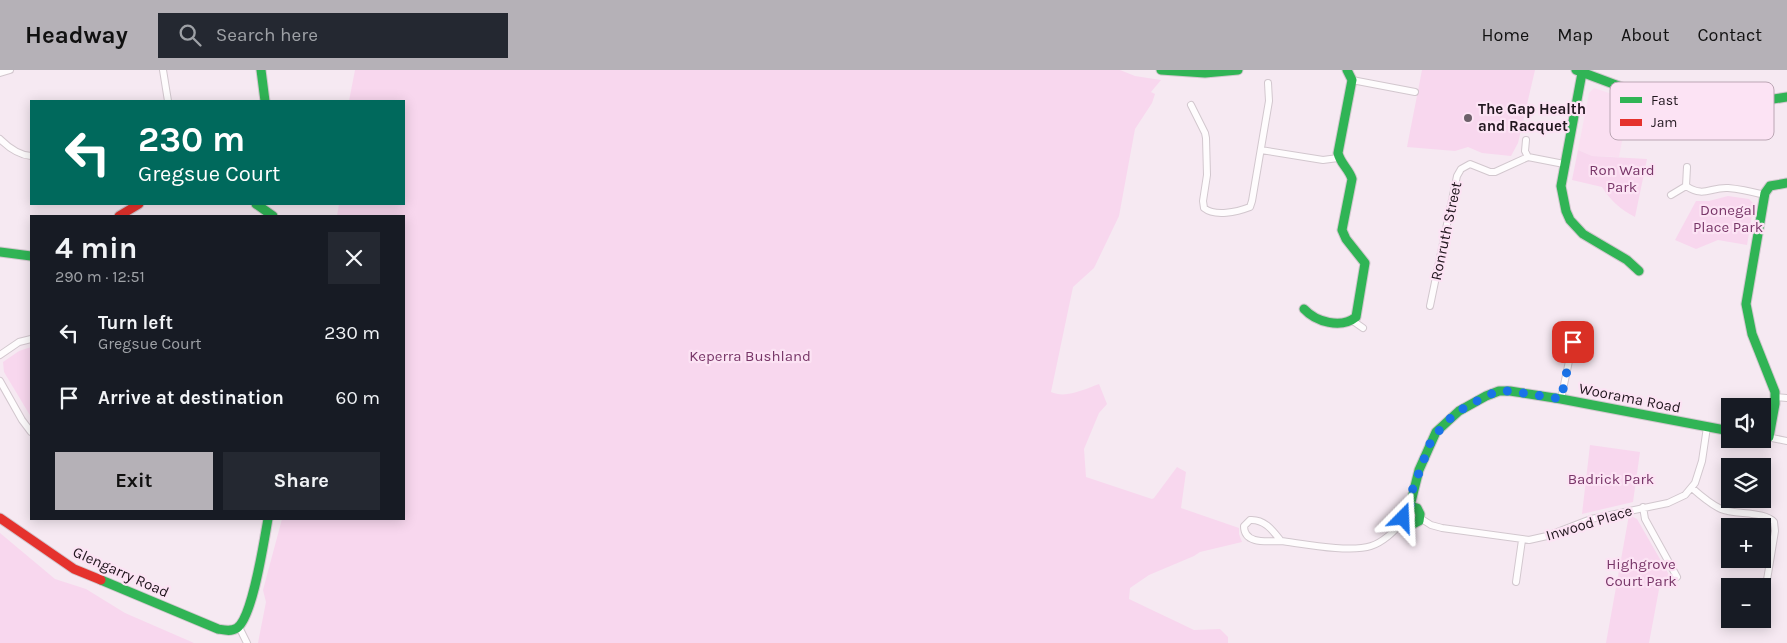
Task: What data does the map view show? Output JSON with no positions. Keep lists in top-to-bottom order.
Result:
{
  "streets": {
    "street": [
      "Ronruth Street",
      "Woorama Road",
      "Inwood Place",
      "Glengarry Road"
    ]
  },
  "crossings": [
    ["Woorama Road", "Inwood Place"]
  ],
  "parks": [
    "Ron Ward Park",
    "Donegal Place Park",
    "Keperra Bushland",
    "Badrick Park",
    "Highgrove Court Park"
  ],
  "places": ["The Gap Health and Racquet"],
  "legend": ["Fast", "Jam"],
  "page": {
    "header": "Headway",
    "search": "Search here",
    "nav": [
      "Home",
      "Map",
      "About",
      "Contact"
    ],
    "turn": ["230 m", "Gregsue Court"],
    "heading": ["4 min", "290 m · 12:51"],
    "list": [
      {
        "name": "Turn left",
        "note": "Gregsue Court",
        "value": "230 m"
      },
      {
        "name": "Arrive at destination",
        "value": "60 m"
      }
    ],
    "map_buttons": ["+", "−"],
    "buttons": ["Exit", "Share"]
  }
}
